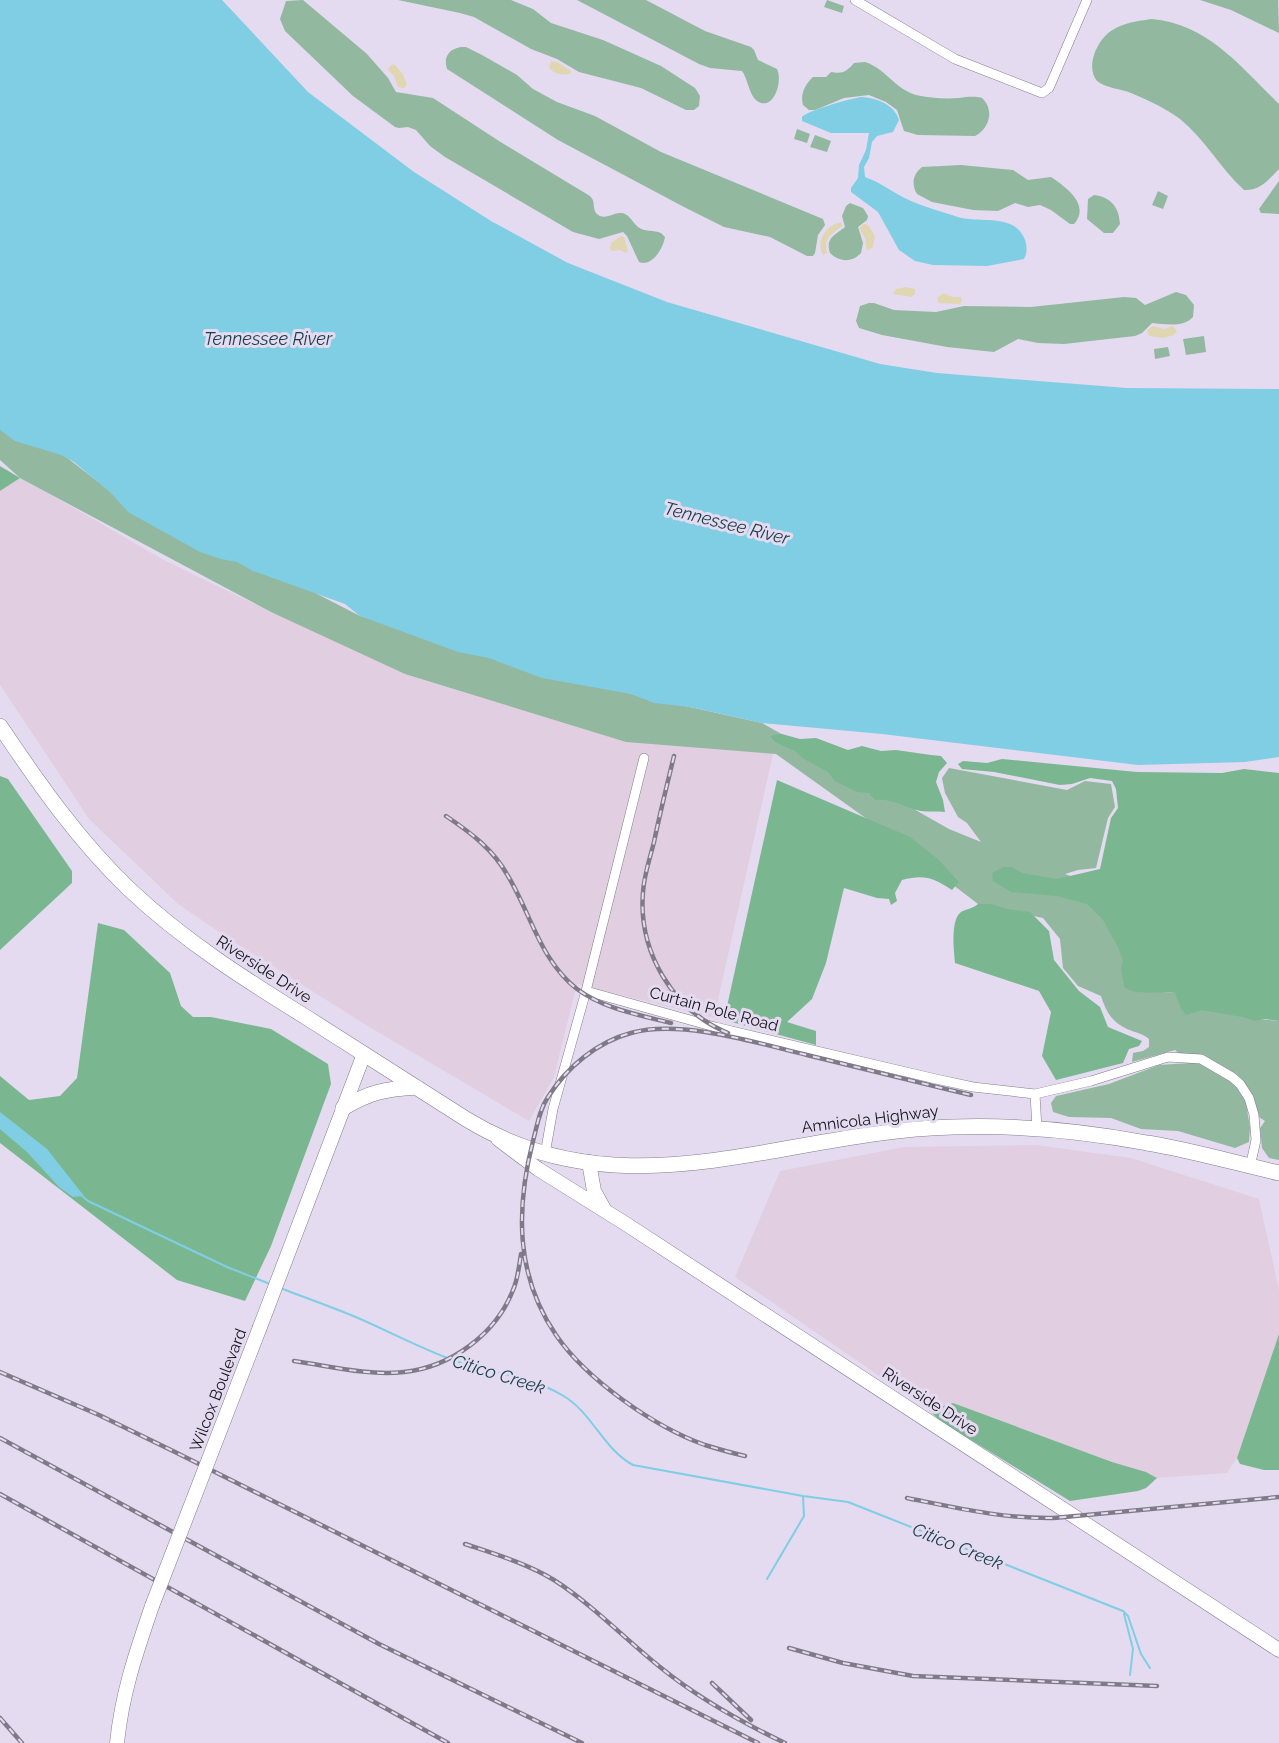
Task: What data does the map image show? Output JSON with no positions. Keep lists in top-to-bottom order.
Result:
{
  "streets": {
    "main road": ["Riverside Drive", "Amnicola Highway"],
    "street": ["Curtain Pole Road", "Wilcox Boulevard"]
  },
  "crossings": [
    ["Riverside Drive", "Amnicola Highway"],
    ["Riverside Drive", "Wilcox Boulevard"],
    ["Curtain Pole Road", "Amnicola Highway"]
  ],
  "water": ["Tennessee River", "Citico Creek"]
}
